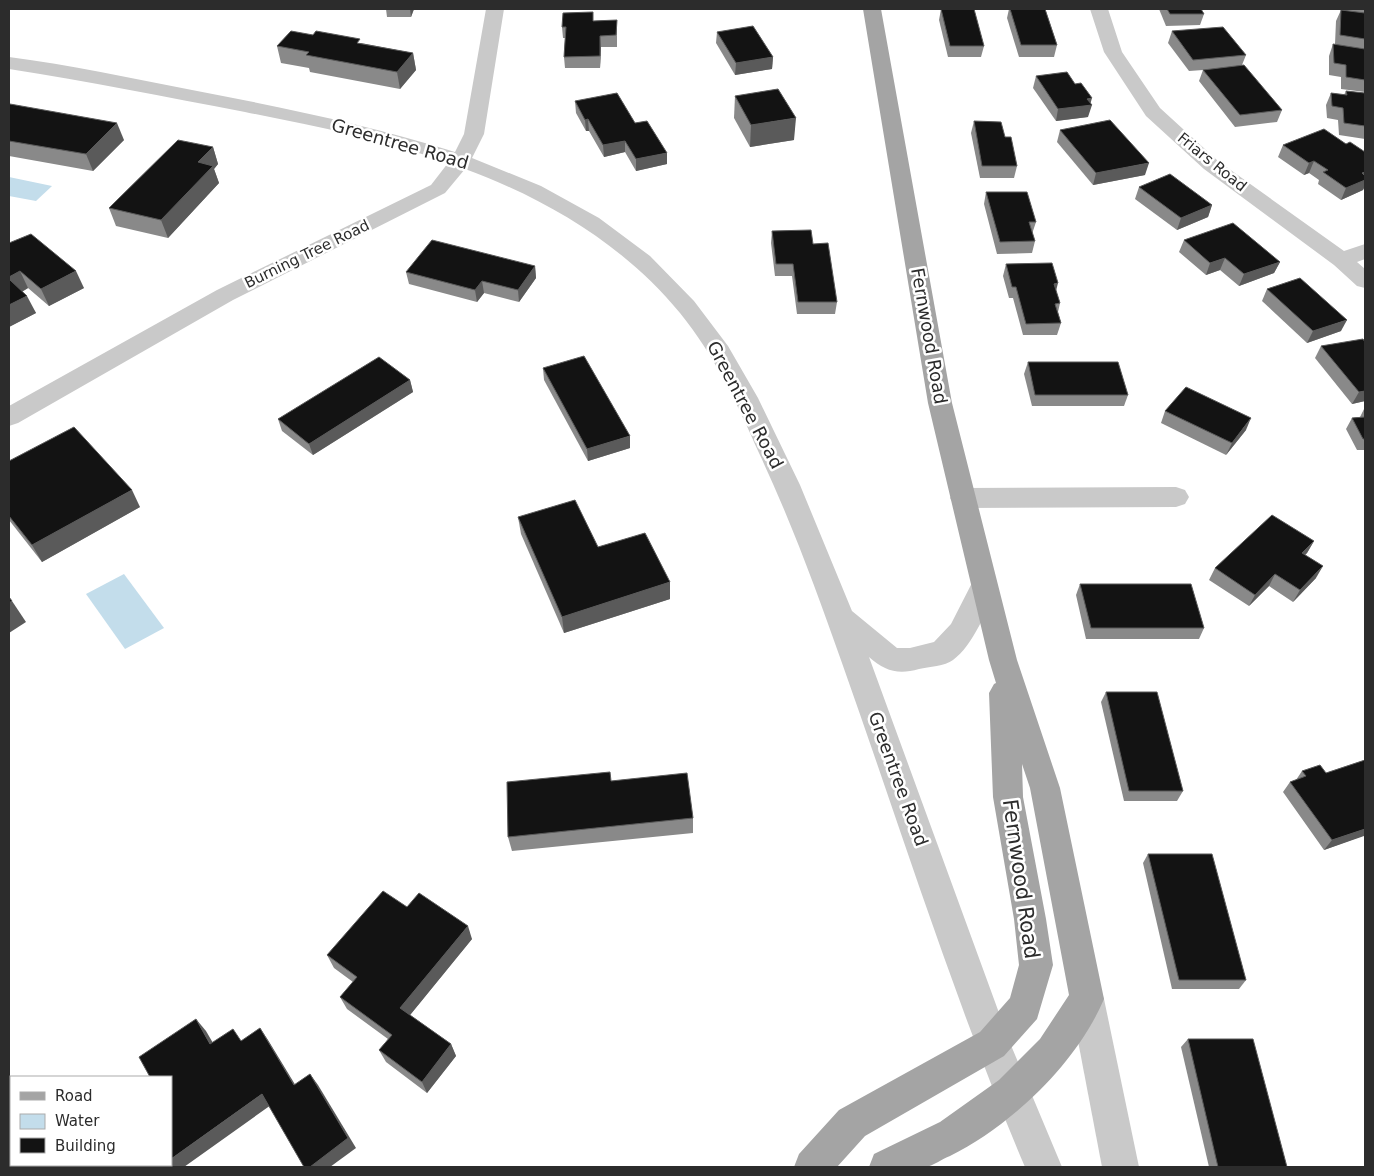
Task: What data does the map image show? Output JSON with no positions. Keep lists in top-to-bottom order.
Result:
{
  "streets": {
    "main road": ["Fernwood Road"],
    "street": ["Greentree Road", "Friars Road", "Burning Tree Road"]
  },
  "crossings": [
    ["Greentree Road", "Burning Tree Road"],
    ["Greentree Road", "Fernwood Road"]
  ],
  "legend": ["Road", "Water", "Building"]
}
